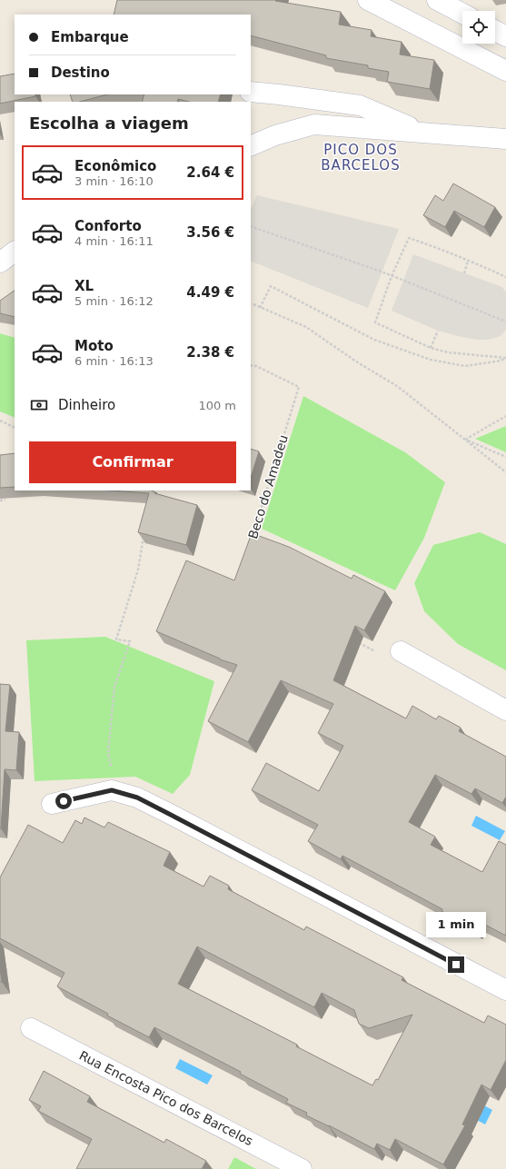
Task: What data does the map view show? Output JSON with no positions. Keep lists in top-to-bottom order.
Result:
{
  "streets": {
    "street": ["Rua Encosta Pico dos Barcelos"],
    "path": ["Beco do Amadeu"]
  },
  "districts": ["PICO DOS BARCELOS"],
  "page": {
    "banner": ["Embarque", "Destino"],
    "heading": "Escolha a viagem",
    "list": [
      {
        "name": "Econômico",
        "note": "3 min · 16:10",
        "value": "2.64 €"
      },
      {
        "name": "Conforto",
        "note": "4 min · 16:11",
        "value": "3.56 €"
      },
      {
        "name": "XL",
        "note": "5 min · 16:12",
        "value": "4.49 €"
      },
      {
        "name": "Moto",
        "note": "6 min · 16:13",
        "value": "2.38 €"
      }
    ],
    "pay": ["Dinheiro", "100 m"],
    "buttons": "Confirmar",
    "bubble": "1 min"
  }
}
